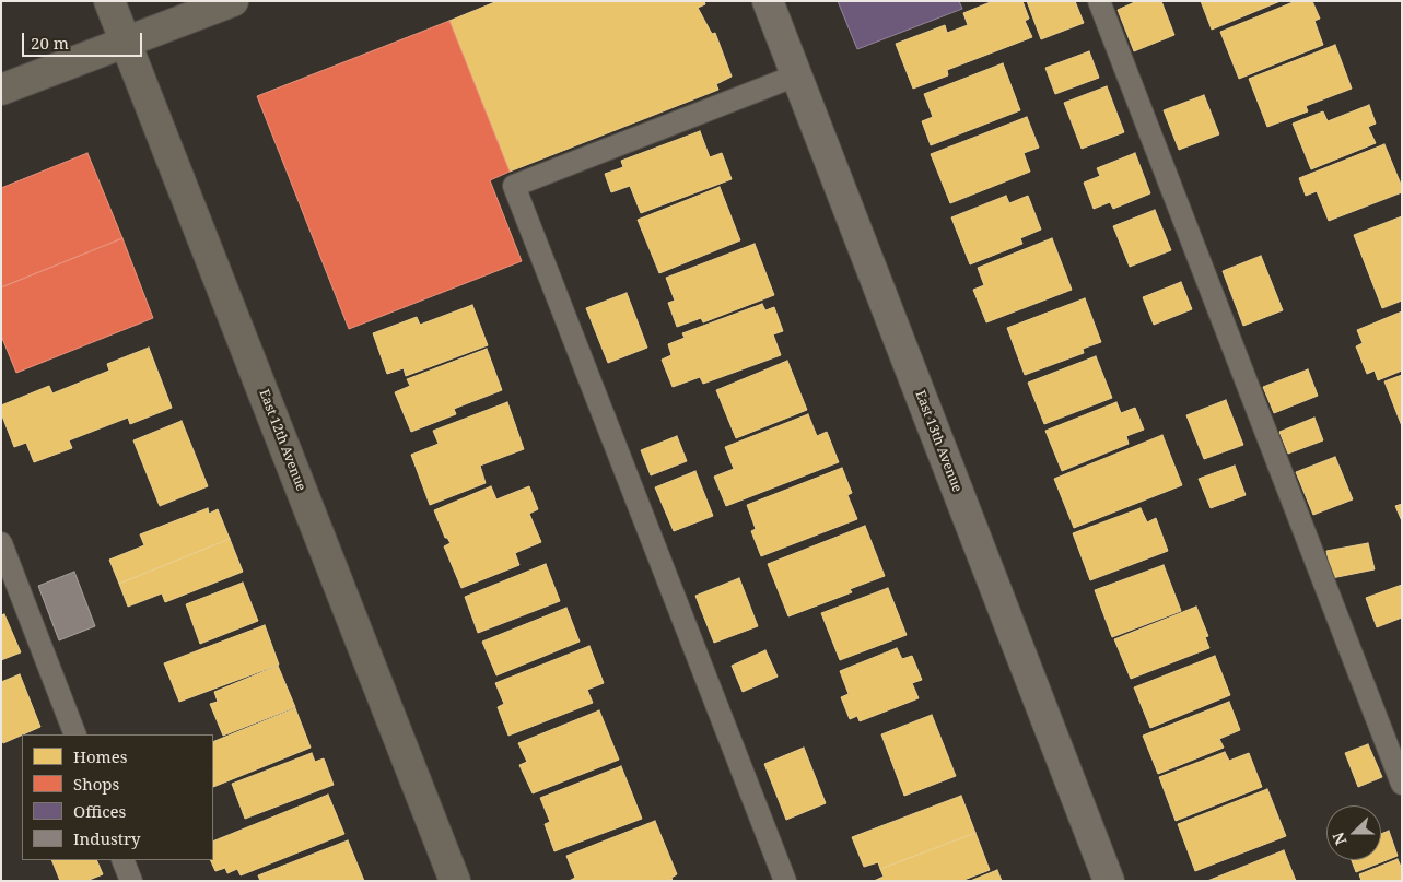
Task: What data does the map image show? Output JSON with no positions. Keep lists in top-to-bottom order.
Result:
{
  "streets": {
    "street": ["East 12th Avenue", "East 13th Avenue"]
  },
  "legend": [
    "Homes",
    "Shops",
    "Offices",
    "Industry"
  ],
  "scale_bar": "20 m",
  "north": "left"
}
